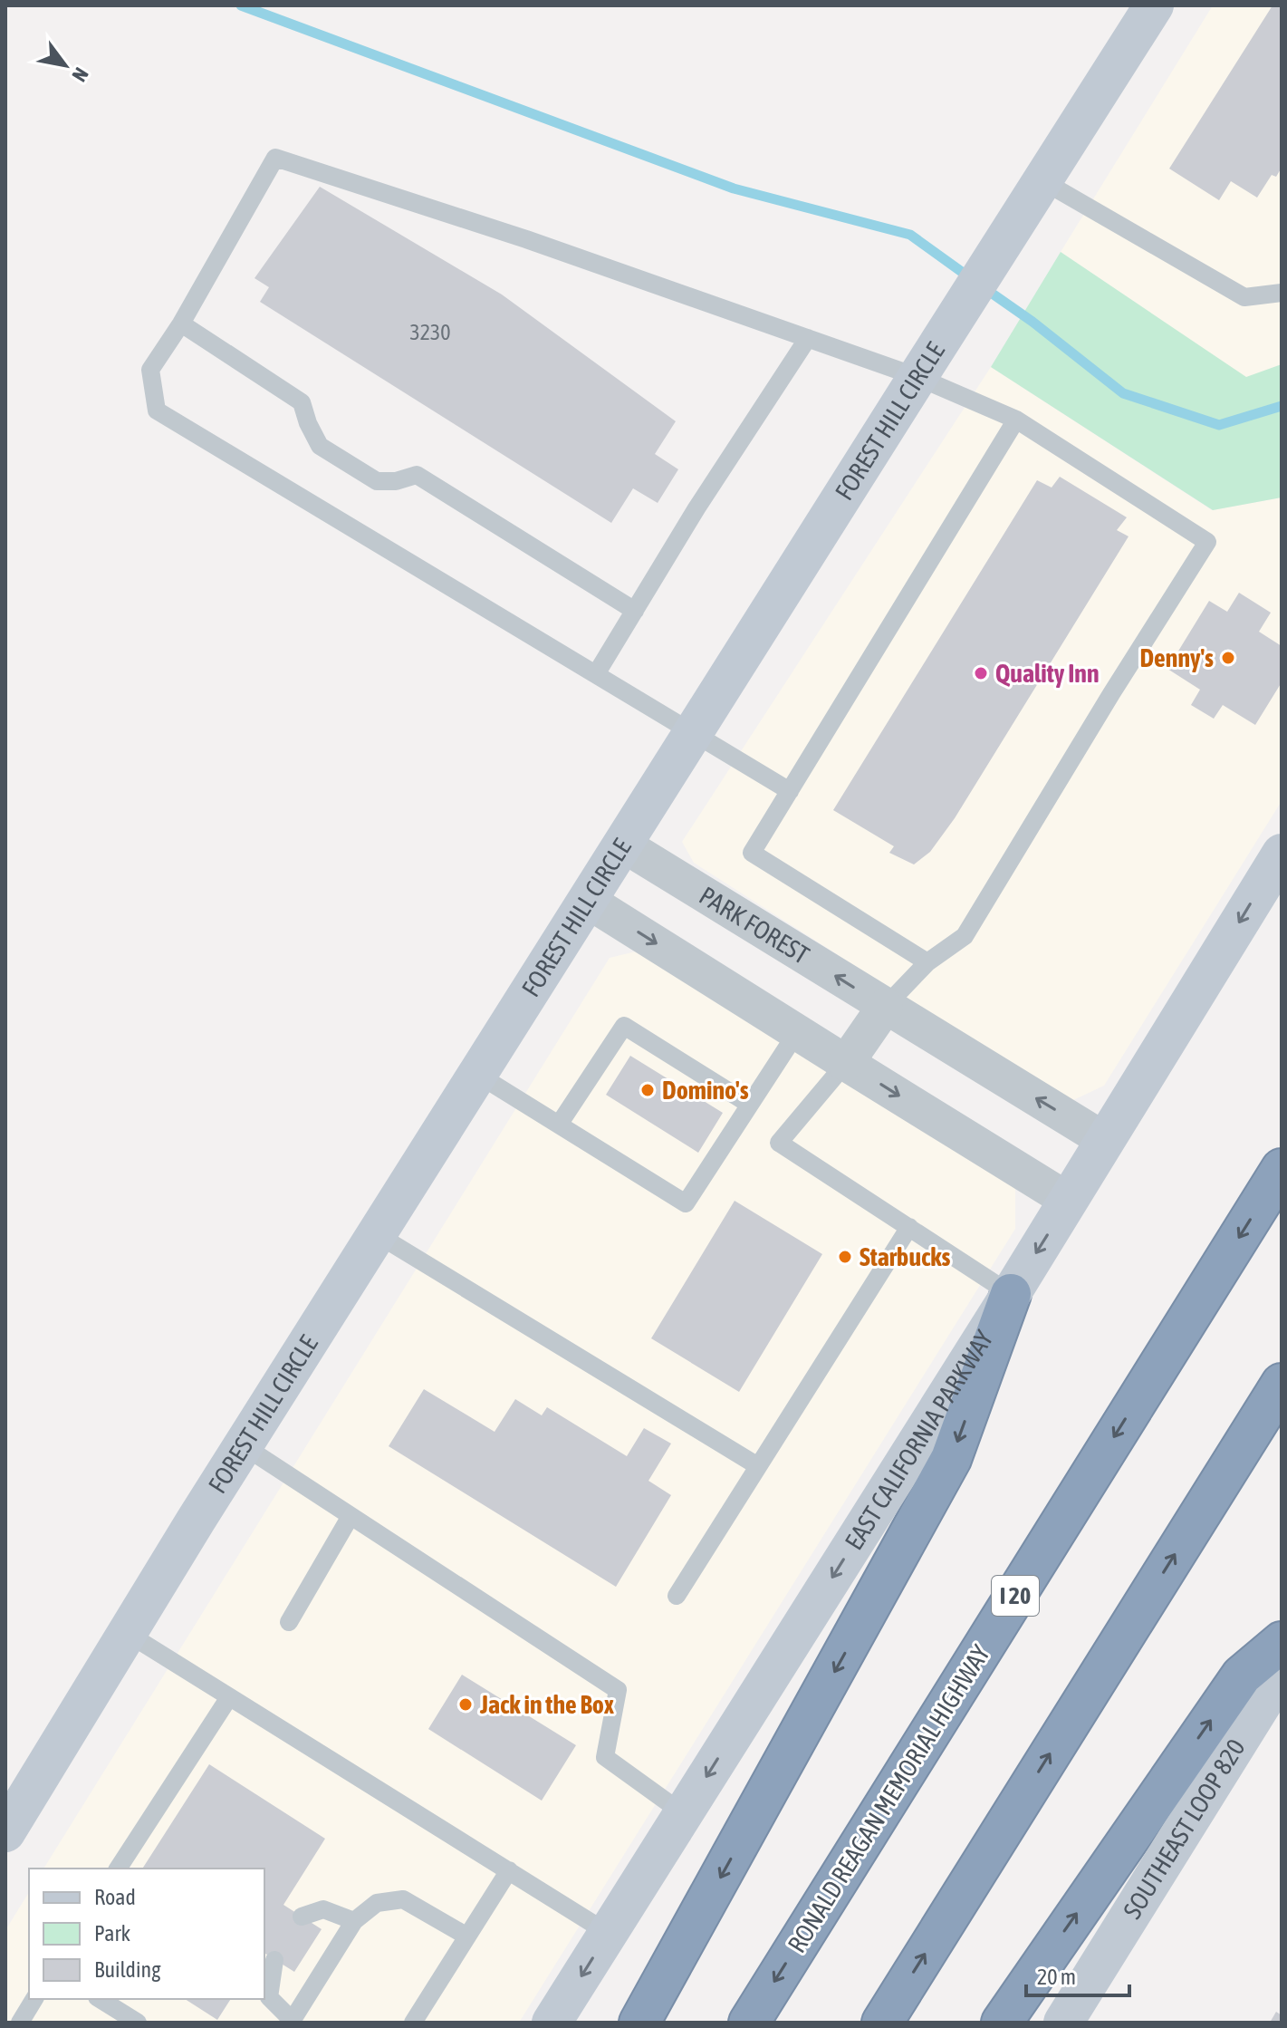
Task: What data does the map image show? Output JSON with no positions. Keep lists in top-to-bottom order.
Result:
{
  "streets": {
    "highway": ["I 20", "RONALD REAGAN MEMORIAL HIGHWAY"],
    "street": [
      "FOREST HILL CIRCLE",
      "PARK FOREST",
      "EAST CALIFORNIA PARKWAY",
      "SOUTHEAST LOOP 820"
    ]
  },
  "crossings": [
    ["FOREST HILL CIRCLE", "PARK FOREST"],
    ["PARK FOREST", "EAST CALIFORNIA PARKWAY"]
  ],
  "one_way": ["EAST CALIFORNIA PARKWAY"],
  "places": [
    "Denny's",
    "Quality Inn",
    "Domino's",
    "Starbucks",
    "Jack in the Box"
  ],
  "house_numbers": ["3230"],
  "legend": ["Road", "Park", "Building"],
  "scale_bar": "20 m",
  "north": "bottom right"
}
